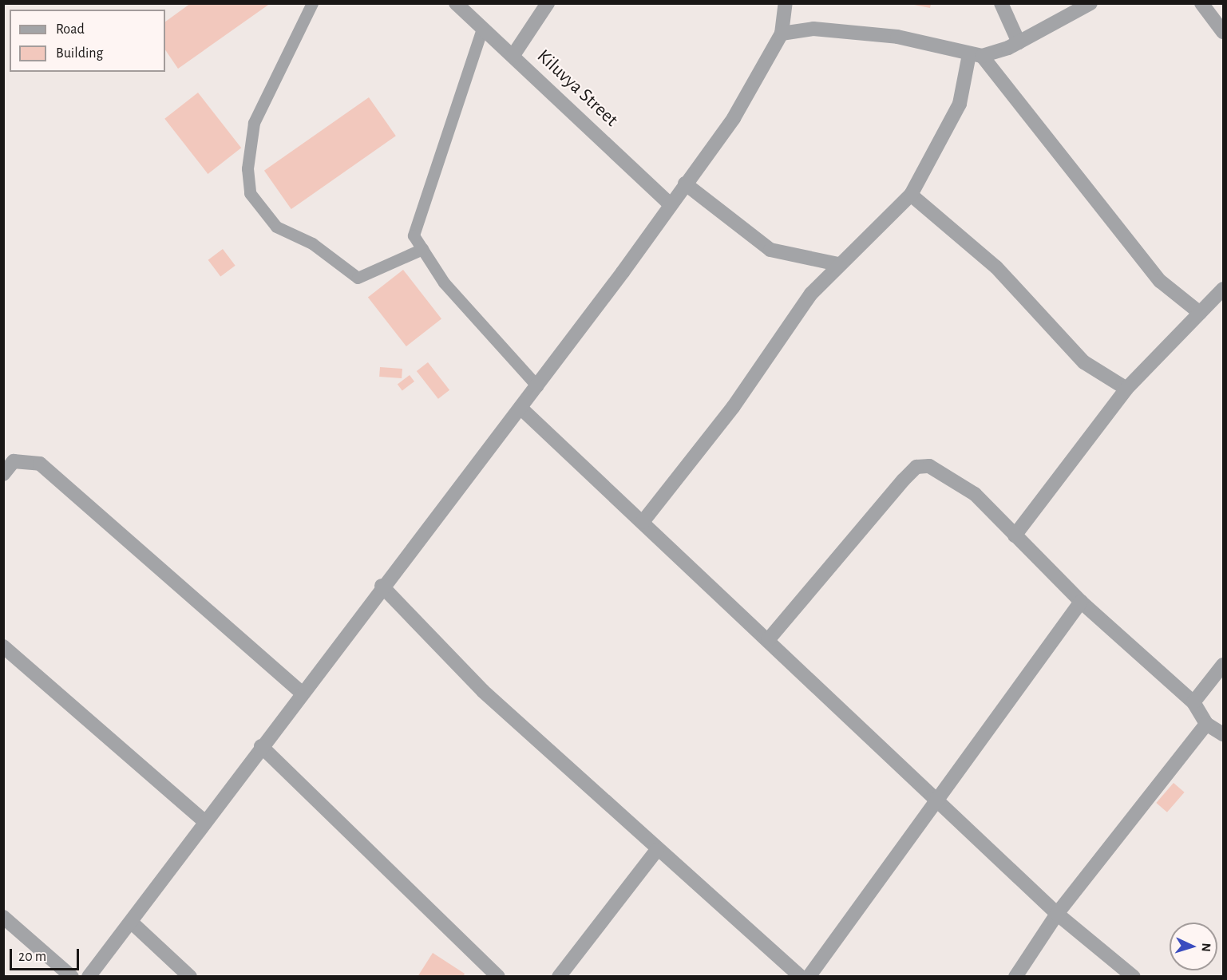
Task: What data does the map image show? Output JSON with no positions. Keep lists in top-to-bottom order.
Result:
{
  "streets": {
    "street": ["Kiluvya Street"]
  },
  "legend": ["Road", "Building"],
  "scale_bar": "20 m",
  "north": "right"
}
